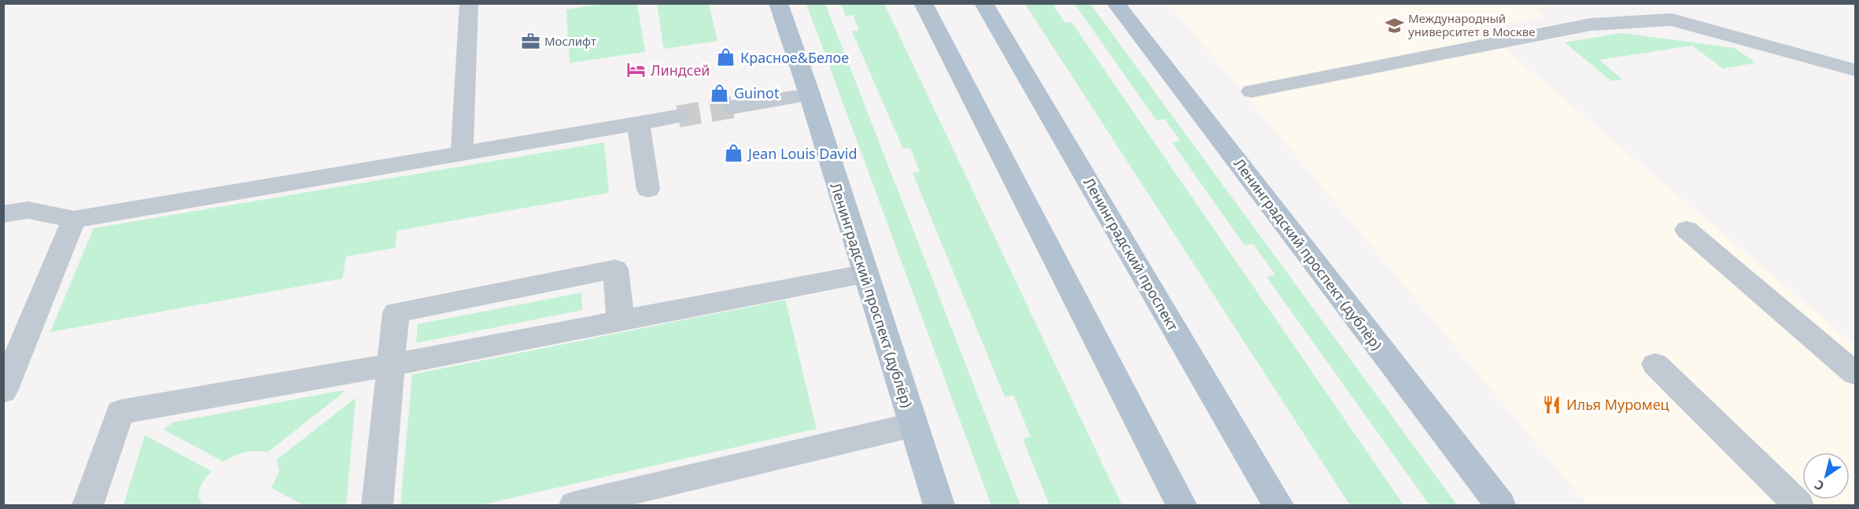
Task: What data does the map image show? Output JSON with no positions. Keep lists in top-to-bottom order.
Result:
{
  "streets": {
    "main road": ["Ленинградский проспект", "Ленинградский проспект (дублёр)"]
  },
  "places": {
    "school or university": ["Международный университет в Москве"],
    "office": ["Мослифт"],
    "shop": ["Красное&Белое", "Guinot", "Jean Louis David"],
    "hotel": ["Линдсей"],
    "restaurant": ["Илья Муромец"]
  },
  "north": "bottom left"
}
